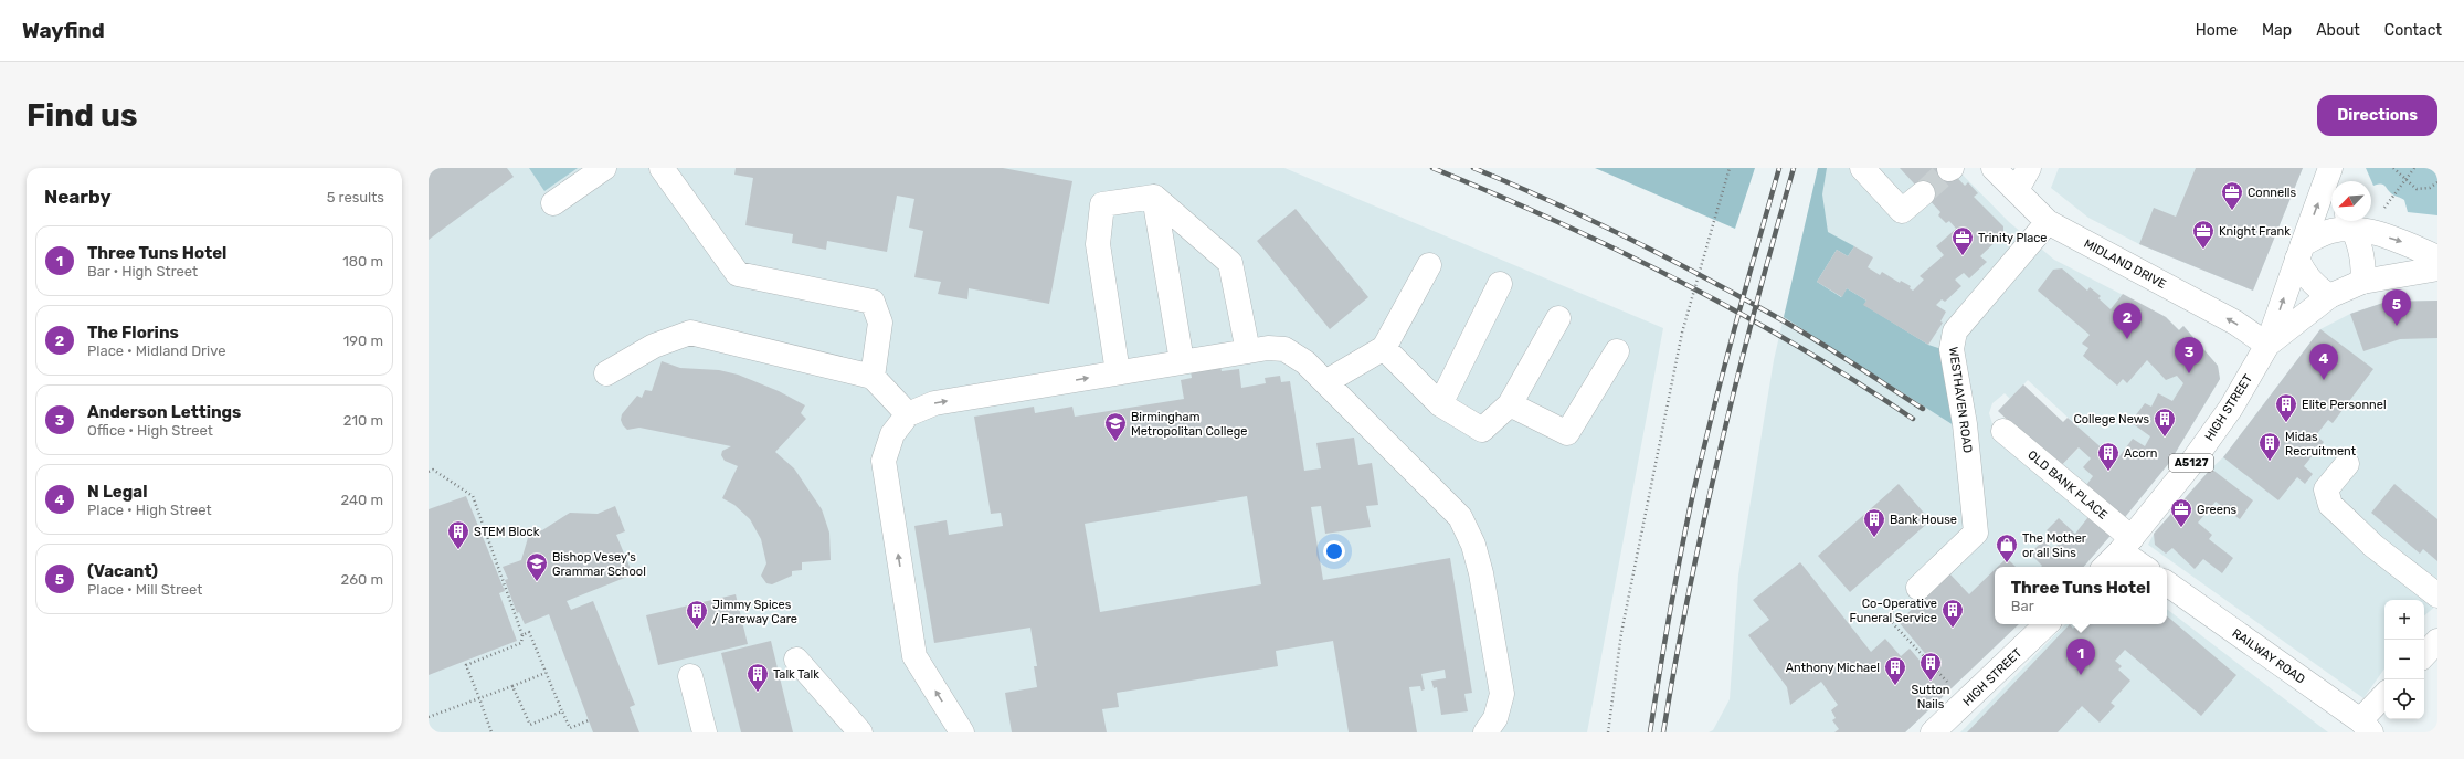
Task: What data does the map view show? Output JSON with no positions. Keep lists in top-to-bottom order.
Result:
{
  "streets": {
    "street": [
      "MIDLAND DRIVE",
      "WESTHAVEN ROAD",
      "HIGH STREET",
      "A5127",
      "OLD BANK PLACE",
      "RAILWAY ROAD"
    ]
  },
  "crossings": [
    ["MIDLAND DRIVE", "WESTHAVEN ROAD"],
    ["MIDLAND DRIVE", "HIGH STREET"],
    ["HIGH STREET", "A5127"],
    ["HIGH STREET", "OLD BANK PLACE"]
  ],
  "one_way": ["MIDLAND DRIVE"],
  "places": {
    "office": [
      "Connells",
      "Knight Frank",
      "Trinity Place",
      "Greens"
    ],
    "building": [
      "Elite Personnel",
      "College News",
      "Midas Recruitment",
      "Acorn",
      "Bank House",
      "STEM Block",
      "Co-Operative Funeral Service",
      "Jimmy Spices / Fareway Care",
      "Sutton Nails",
      "Anthony Michael",
      "Talk Talk"
    ],
    "school or university": ["Birmingham Metropolitan College", "Bishop Vesey's Grammar School"],
    "shop": ["The Mother or all Sins"]
  },
  "north": "bottom left",
  "page": {
    "header": "Wayfind",
    "nav": [
      "Home",
      "Map",
      "About",
      "Contact"
    ],
    "buttons": "Directions",
    "title": "Find us",
    "heading": ["Nearby", "5 results"],
    "list": [
      {
        "mark": "1",
        "name": "Three Tuns Hotel",
        "note": "Bar · High Street",
        "value": "180 m"
      },
      {
        "mark": "2",
        "name": "The Florins",
        "note": "Place · Midland Drive",
        "value": "190 m"
      },
      {
        "mark": "3",
        "name": "Anderson Lettings",
        "note": "Office · High Street",
        "value": "210 m"
      },
      {
        "mark": "4",
        "name": "N Legal",
        "note": "Place · High Street",
        "value": "240 m"
      },
      {
        "mark": "5",
        "name": "(Vacant)",
        "note": "Place · Mill Street",
        "value": "260 m"
      }
    ],
    "pins": [
      "5",
      "2",
      "3",
      "4",
      "1"
    ],
    "popup": ["Three Tuns Hotel", "Bar"],
    "map_buttons": ["+", "−"]
  }
}
